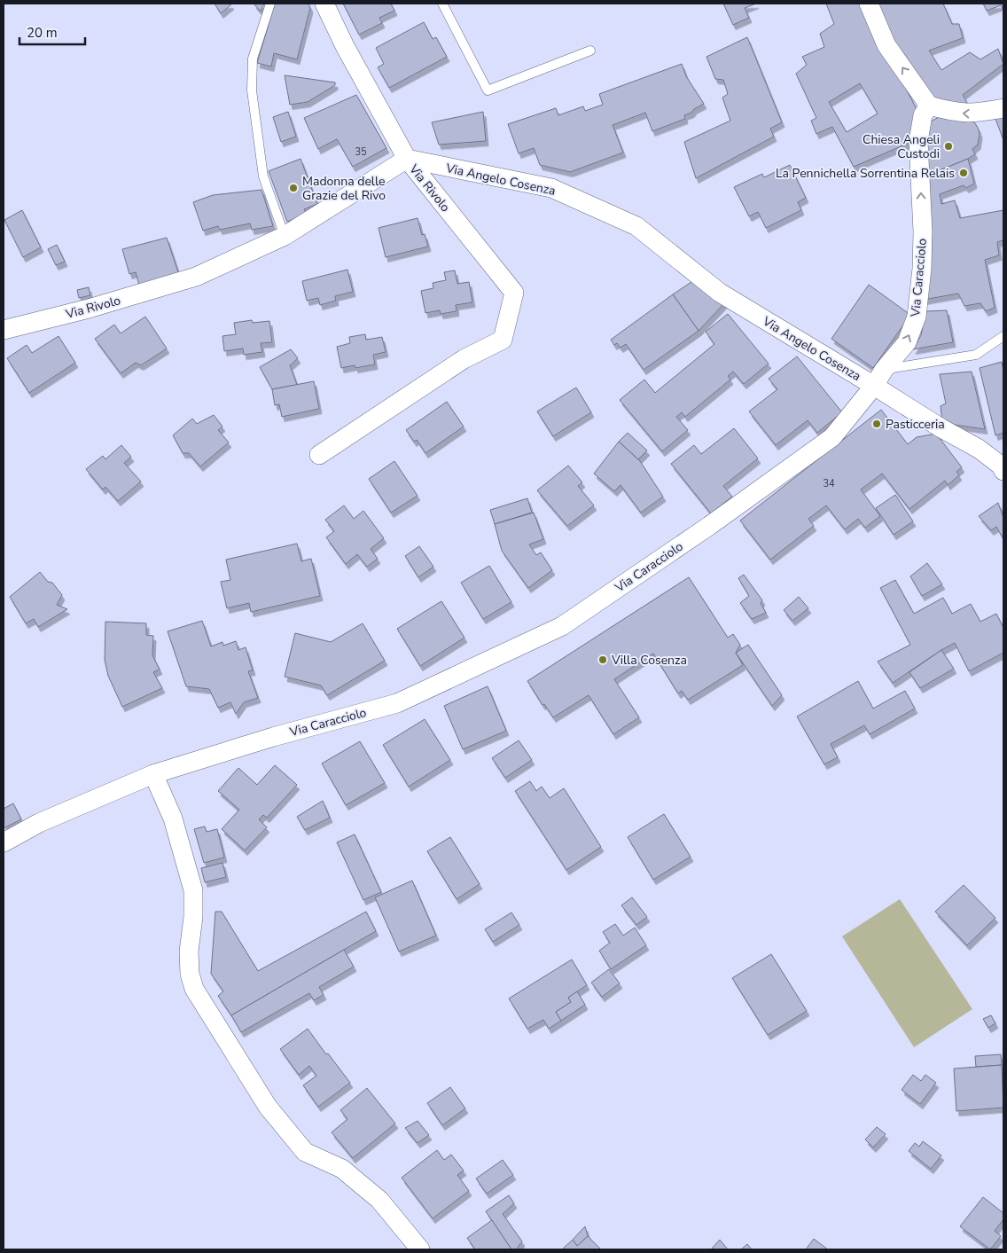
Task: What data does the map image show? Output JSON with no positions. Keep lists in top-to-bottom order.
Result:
{
  "streets": {
    "street": ["Via Angelo Cosenza", "Via Rivolo", "Via Caracciolo"]
  },
  "crossings": [
    ["Via Angelo Cosenza", "Via Rivolo"],
    ["Via Angelo Cosenza", "Via Caracciolo"]
  ],
  "places": [
    "Chiesa Angeli Custodi",
    "La Pennichella Sorrentina Relais",
    "Madonna delle Grazie del Rivo",
    "Pasticceria",
    "Villa Cosenza"
  ],
  "house_numbers": ["35", "34"],
  "scale_bar": "20 m"
}
